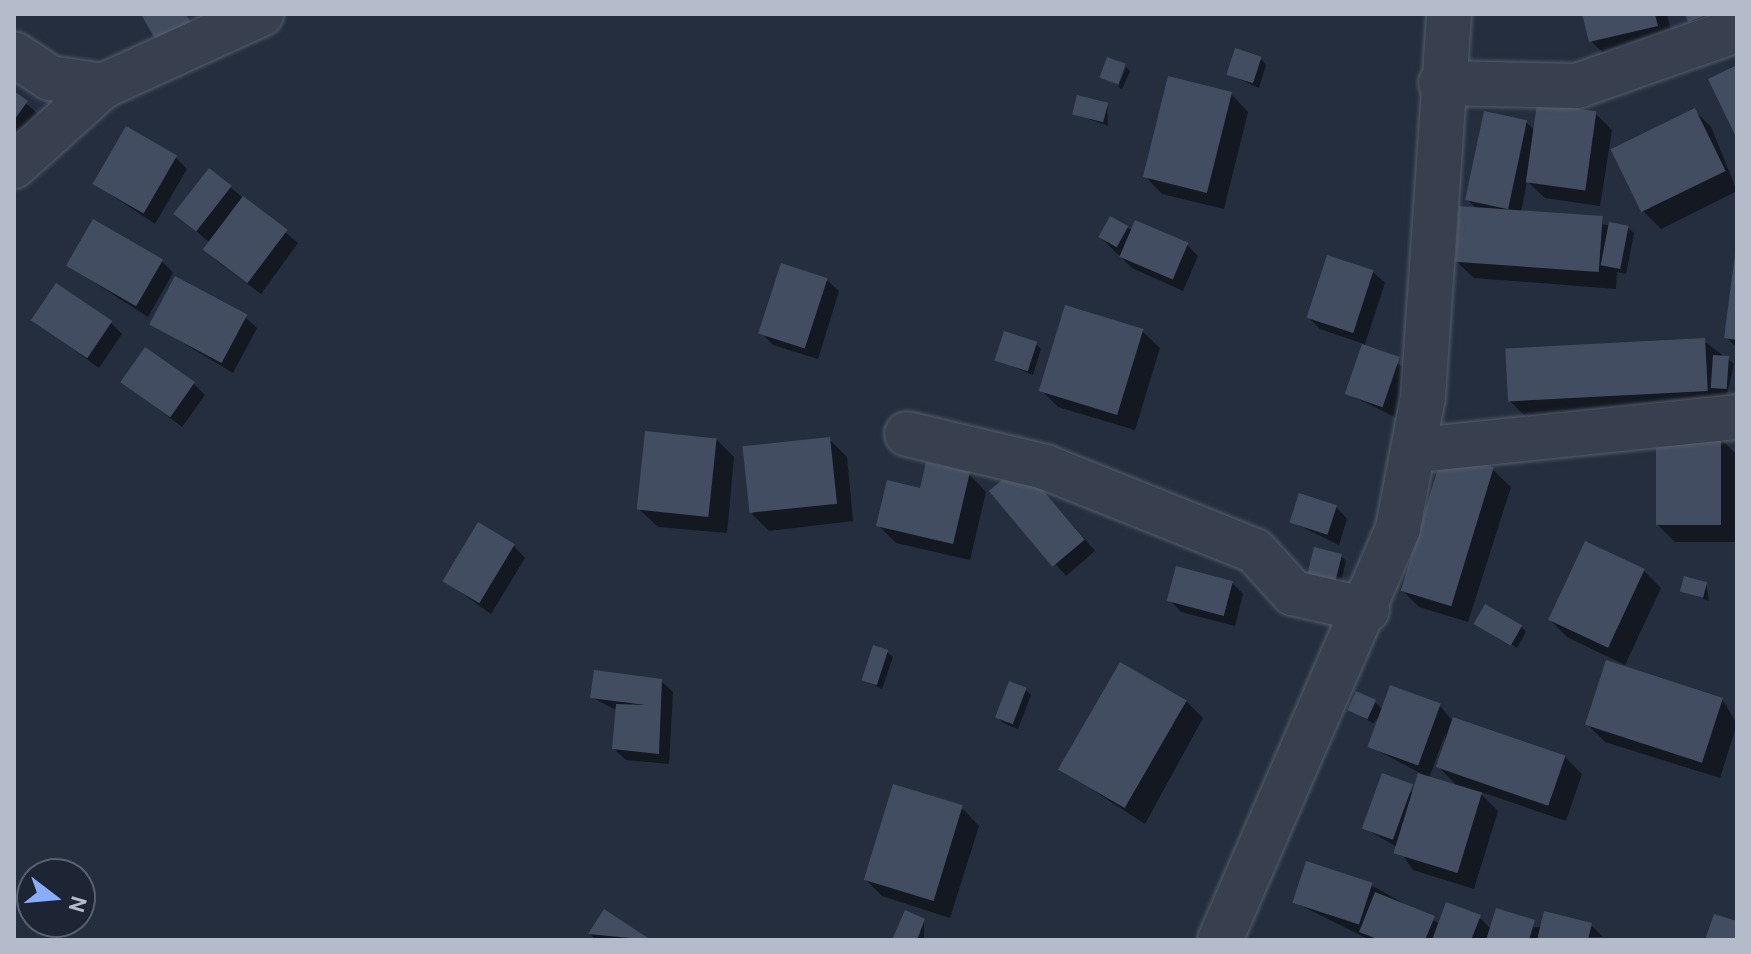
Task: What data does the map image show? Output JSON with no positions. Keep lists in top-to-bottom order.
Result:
{
  "north": "right"
}
